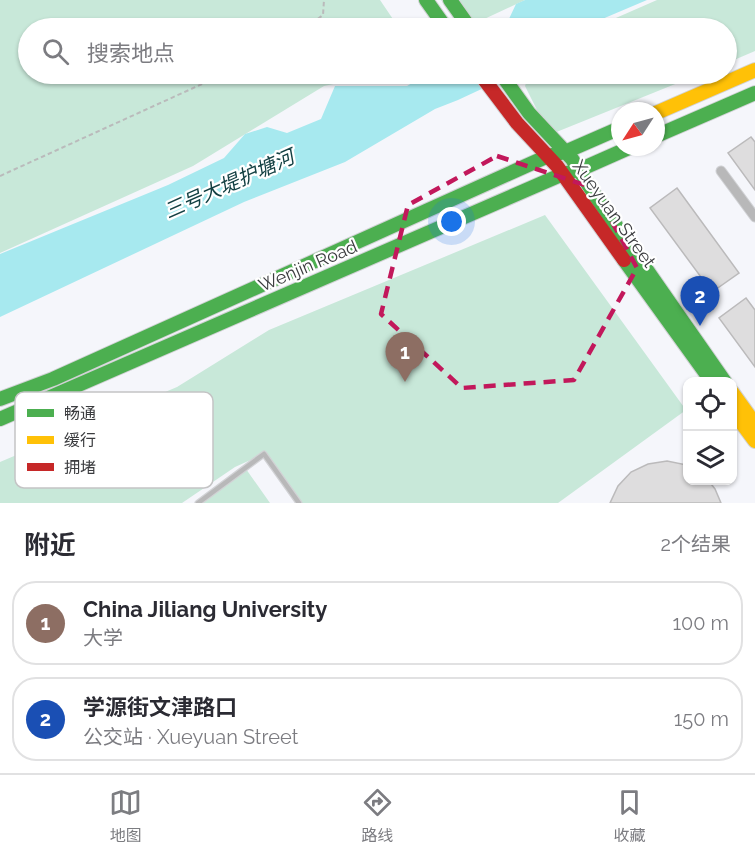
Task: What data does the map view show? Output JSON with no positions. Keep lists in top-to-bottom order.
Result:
{
  "streets": {
    "main road": ["Xueyuan Street", "Wenjin Road"]
  },
  "crossings": [
    ["Xueyuan Street", "Wenjin Road"]
  ],
  "water": ["三号大堤护塘河"],
  "legend": ["畅通", "缓行", "拥堵"],
  "north": "bottom left",
  "page": {
    "search": "搜索地点",
    "pins": ["2", "1"],
    "heading": ["附近", "2个结果"],
    "list": [
      {
        "mark": "1",
        "name": "China Jiliang University",
        "note": "大学",
        "value": "100 m"
      },
      {
        "mark": "2",
        "name": "学源街文津路口",
        "note": "公交站 · Xueyuan Street",
        "value": "150 m"
      }
    ],
    "nav": ["地图", "路线", "收藏"]
  }
}
